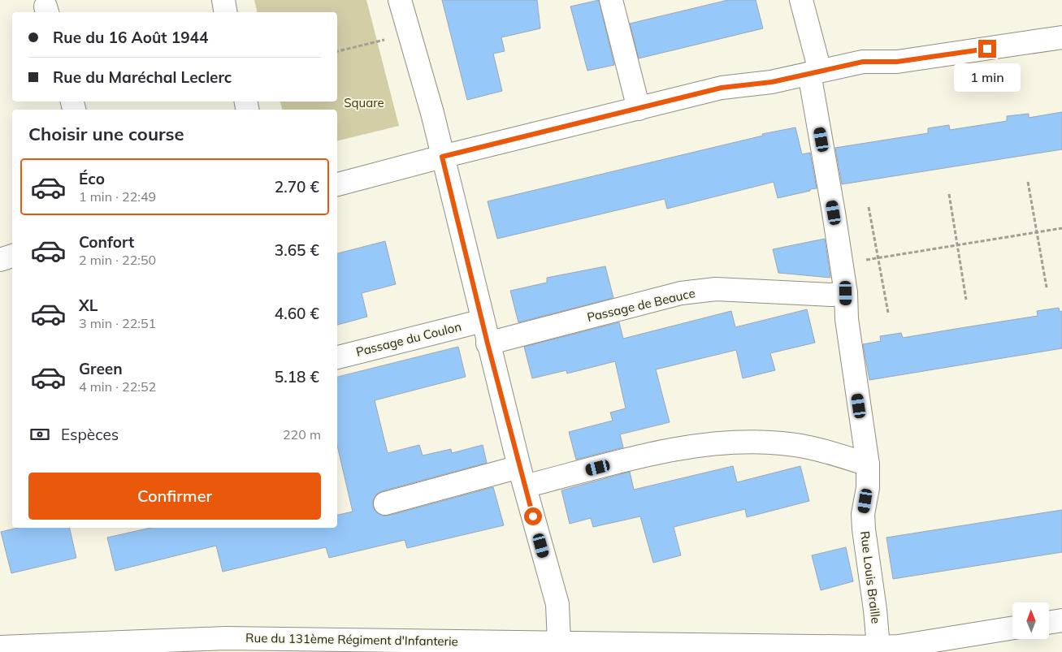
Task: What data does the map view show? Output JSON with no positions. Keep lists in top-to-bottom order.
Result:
{
  "streets": {
    "street": [
      "Passage de Beauce",
      "Passage du Coulon",
      "Rue Louis Braille",
      "Rue du 131ème Régiment d'Infanterie"
    ]
  },
  "crossings": [
    ["Passage de Beauce", "Rue Louis Braille"],
    ["Rue Louis Braille", "Rue du 131ème Régiment d'Infanterie"]
  ],
  "parks": ["Square"],
  "north": "top",
  "page": {
    "banner": ["Rue du 16 Août 1944", "Rue du Maréchal Leclerc"],
    "bubble": "1 min",
    "heading": "Choisir une course",
    "list": [
      {
        "name": "Éco",
        "note": "1 min · 22:49",
        "value": "2.70 €"
      },
      {
        "name": "Confort",
        "note": "2 min · 22:50",
        "value": "3.65 €"
      },
      {
        "name": "XL",
        "note": "3 min · 22:51",
        "value": "4.60 €"
      },
      {
        "name": "Green",
        "note": "4 min · 22:52",
        "value": "5.18 €"
      }
    ],
    "pay": ["Espèces", "220 m"],
    "buttons": "Confirmer"
  }
}
